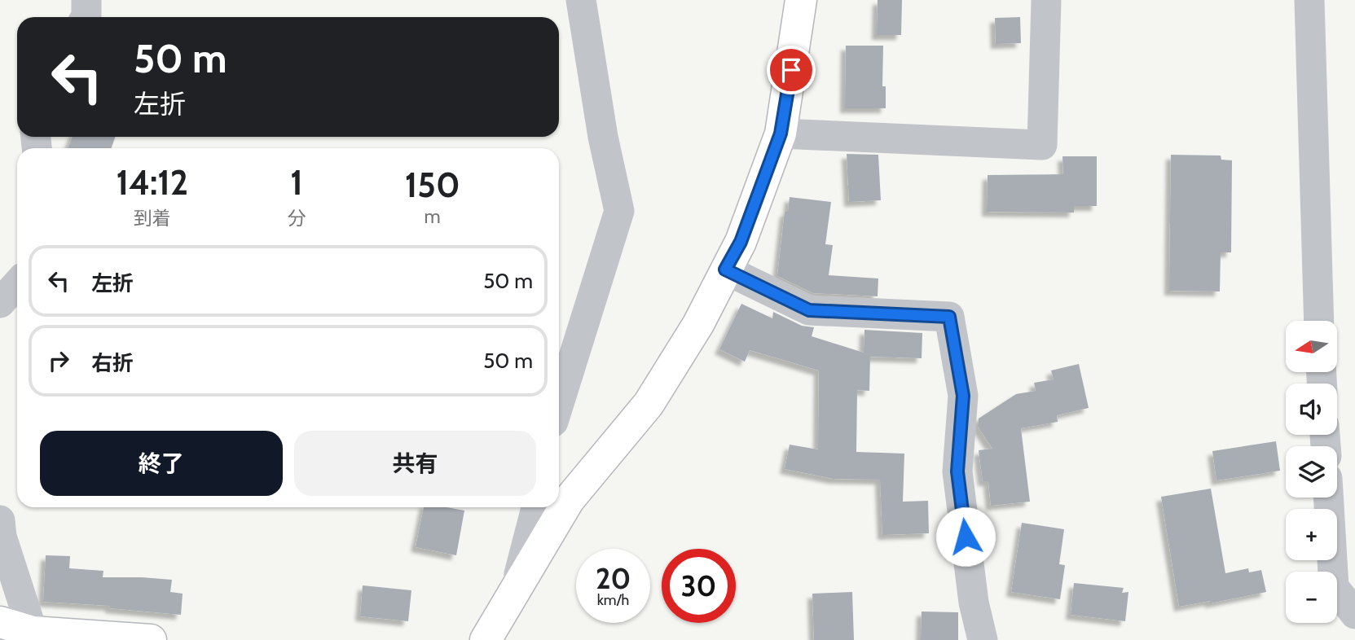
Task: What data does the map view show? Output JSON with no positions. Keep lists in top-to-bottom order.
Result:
{
  "north": "left",
  "page": {
    "turn": ["50 m", "左折"],
    "eta": [
      "14:12",
      "到着",
      "1",
      "分",
      "150",
      "m"
    ],
    "list": [
      {
        "name": "左折",
        "value": "50 m"
      },
      {
        "name": "右折",
        "value": "50 m"
      }
    ],
    "map_buttons": ["+", "−"],
    "buttons": ["終了", "共有"],
    "speed": "20 km/h",
    "limit": "30"
  }
}
